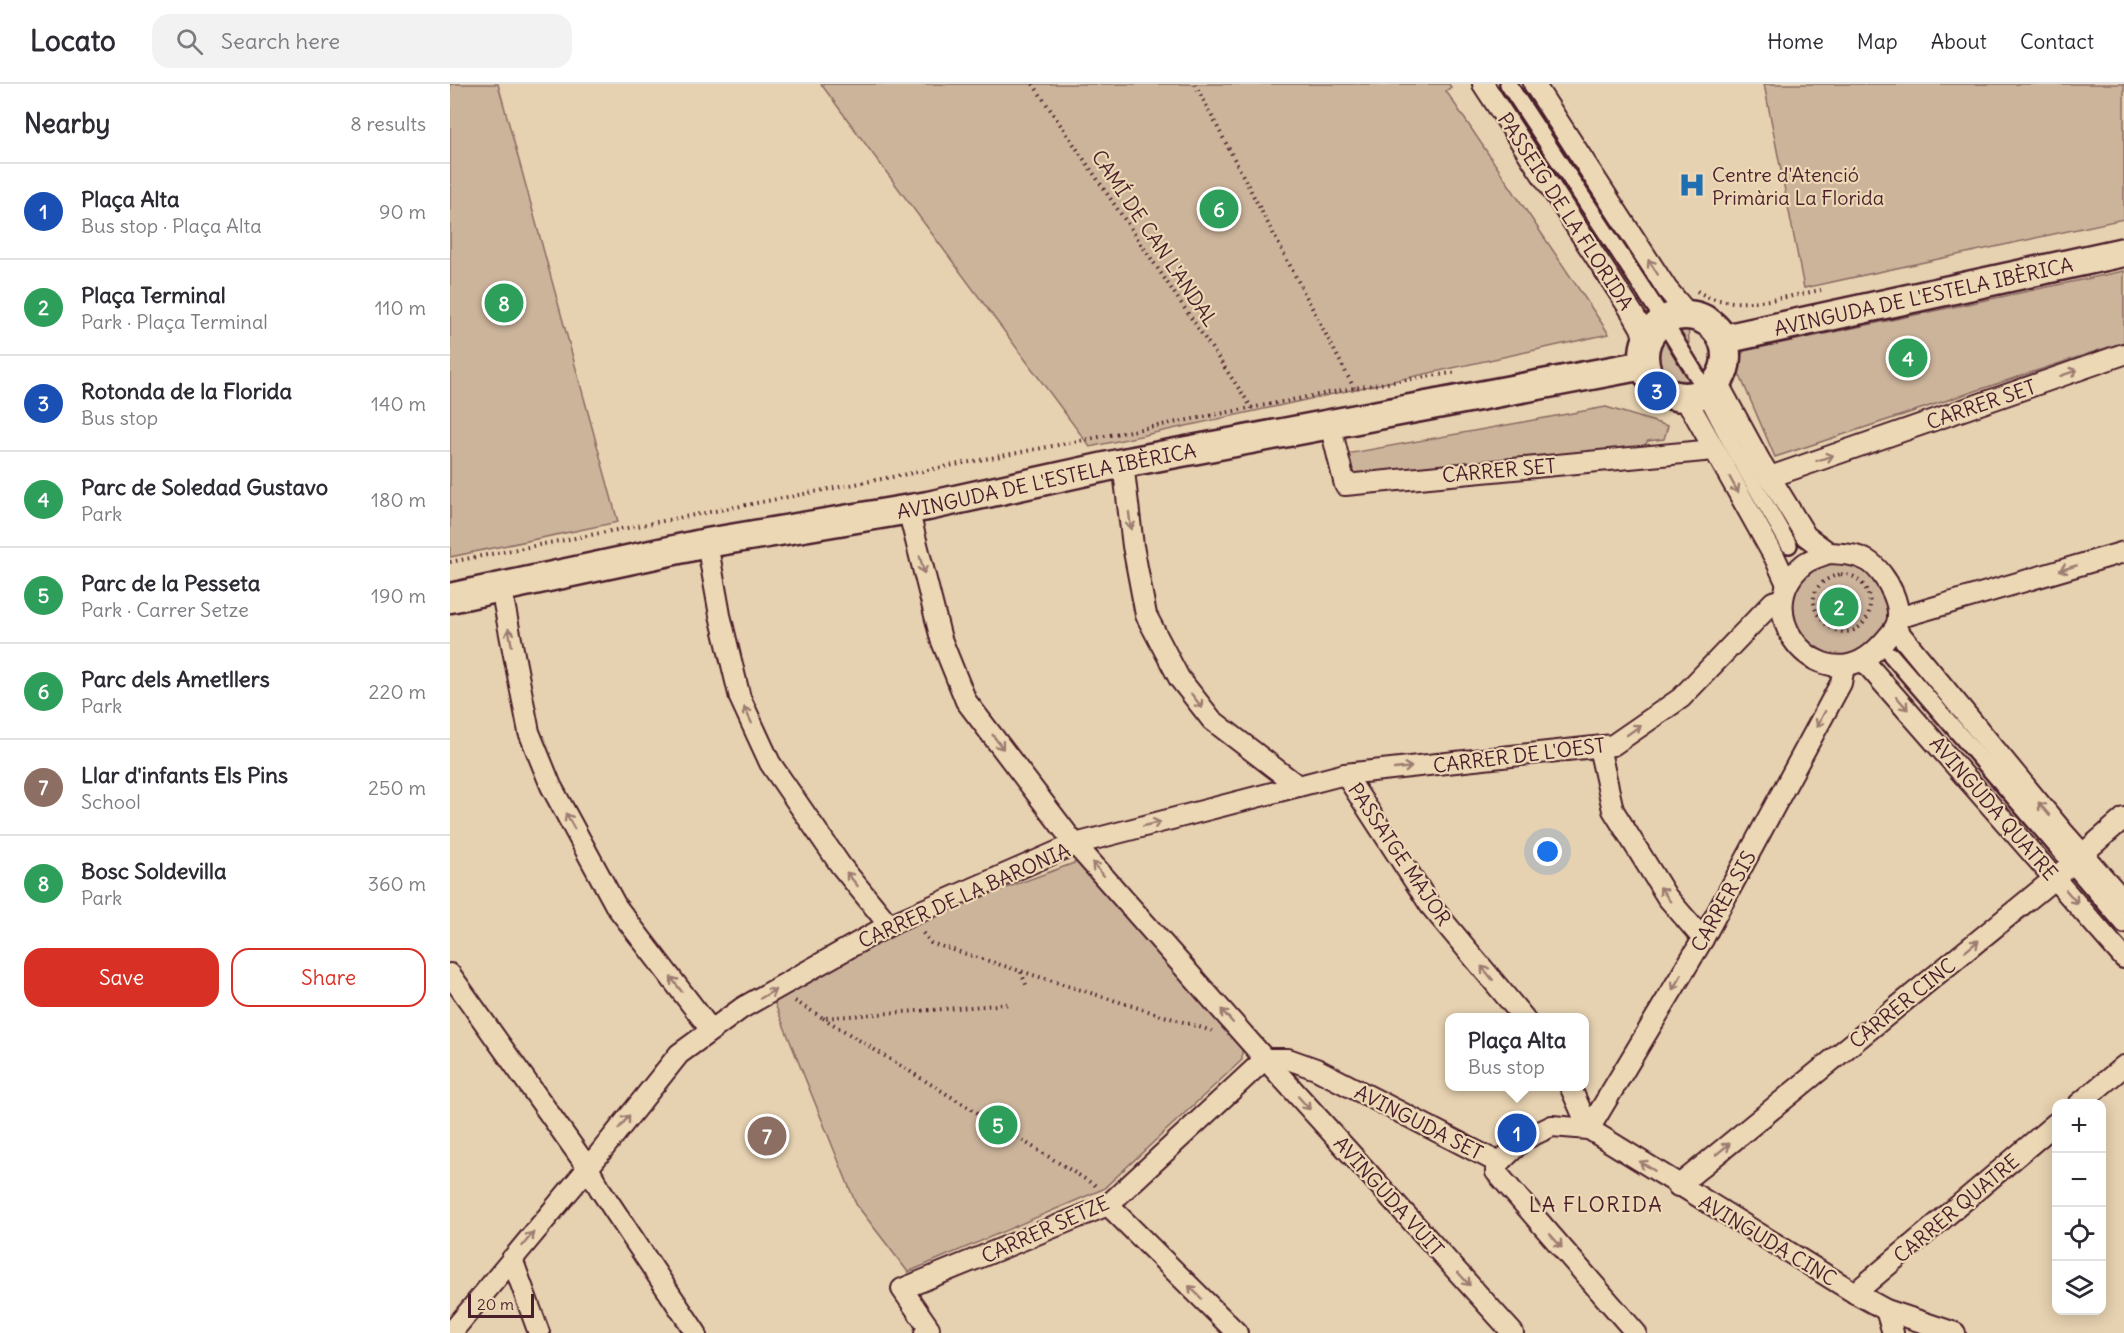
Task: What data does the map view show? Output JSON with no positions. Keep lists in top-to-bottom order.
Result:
{
  "streets": {
    "main road": ["AVINGUDA DE L'ESTELA IBÈRICA"],
    "street": [
      "PASSEIG DE LA FLORIDA",
      "CARRER SET",
      "CARRER DE L'OEST",
      "AVINGUDA QUATRE",
      "PASSATGE MAJOR",
      "CARRER DE LA BARONIA",
      "CARRER SIS",
      "CARRER CINC",
      "AVINGUDA SET",
      "AVINGUDA VUIT",
      "CARRER QUATRE",
      "CARRER SETZE",
      "AVINGUDA CINC"
    ],
    "path": ["CAMÍ DE CAN L'ANDAL"]
  },
  "crossings": [
    ["PASSEIG DE LA FLORIDA", "AVINGUDA DE L'ESTELA IBÈRICA"],
    ["AVINGUDA DE L'ESTELA IBÈRICA", "CARRER SET"],
    ["AVINGUDA DE L'ESTELA IBÈRICA", "AVINGUDA VUIT"],
    ["CARRER DE L'OEST", "PASSATGE MAJOR"],
    ["CARRER DE L'OEST", "CARRER DE LA BARONIA"],
    ["AVINGUDA QUATRE", "CARRER CINC"],
    ["PASSATGE MAJOR", "CARRER DE LA BARONIA"],
    ["CARRER DE LA BARONIA", "AVINGUDA VUIT"],
    ["CARRER SIS", "AVINGUDA CINC"],
    ["CARRER CINC", "AVINGUDA CINC"],
    ["AVINGUDA SET", "AVINGUDA VUIT"],
    ["AVINGUDA SET", "CARRER SETZE"],
    ["AVINGUDA VUIT", "CARRER SETZE"],
    ["CARRER QUATRE", "AVINGUDA CINC"]
  ],
  "one_way": [
    "CARRER SET",
    "CARRER DE L'OEST",
    "PASSATGE MAJOR",
    "CARRER DE LA BARONIA",
    "CARRER SIS",
    "CARRER CINC",
    "AVINGUDA SET"
  ],
  "districts": ["LA FLORIDA"],
  "places": {
    "hospital": ["Centre d'Atenció Primària La Florida"]
  },
  "scale_bar": "20 m",
  "page": {
    "header": "Locato",
    "search": "Search here",
    "nav": [
      "Home",
      "Map",
      "About",
      "Contact"
    ],
    "heading": ["Nearby", "8 results"],
    "list": [
      {
        "mark": "1",
        "name": "Plaça Alta",
        "note": "Bus stop · Plaça Alta",
        "value": "90 m"
      },
      {
        "mark": "2",
        "name": "Plaça Terminal",
        "note": "Park · Plaça Terminal",
        "value": "110 m"
      },
      {
        "mark": "3",
        "name": "Rotonda de la Florida",
        "note": "Bus stop",
        "value": "140 m"
      },
      {
        "mark": "4",
        "name": "Parc de Soledad Gustavo",
        "note": "Park",
        "value": "180 m"
      },
      {
        "mark": "5",
        "name": "Parc de la Pesseta",
        "note": "Park · Carrer Setze",
        "value": "190 m"
      },
      {
        "mark": "6",
        "name": "Parc dels Ametllers",
        "note": "Park",
        "value": "220 m"
      },
      {
        "mark": "7",
        "name": "Llar d'infants Els Pins",
        "note": "School",
        "value": "250 m"
      },
      {
        "mark": "8",
        "name": "Bosc Soldevilla",
        "note": "Park",
        "value": "360 m"
      }
    ],
    "pins": [
      "6",
      "8",
      "4",
      "3",
      "2",
      "5",
      "1",
      "7"
    ],
    "buttons": ["Save", "Share"],
    "popup": ["Plaça Alta", "Bus stop"],
    "map_buttons": ["+", "−"],
    "scale": "20 m"
  }
}
